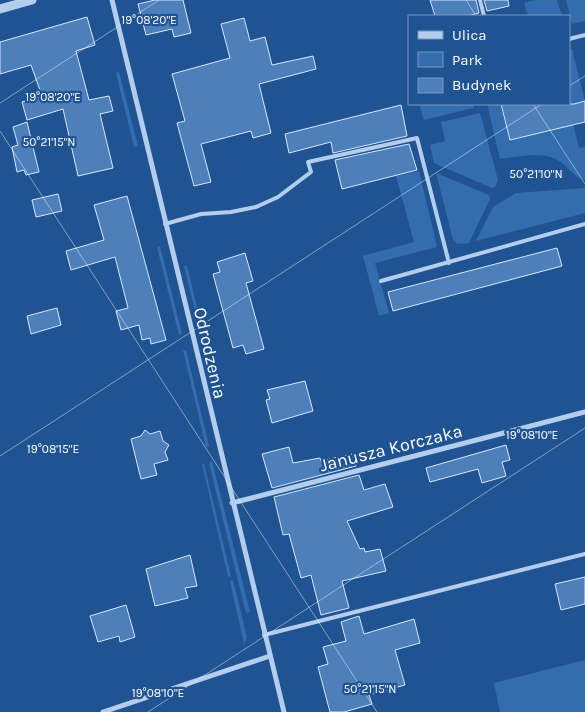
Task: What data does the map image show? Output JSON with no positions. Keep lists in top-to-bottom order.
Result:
{
  "streets": {
    "street": ["Odrodzenia", "Janusza Korczaka"]
  },
  "crossings": [
    ["Odrodzenia", "Janusza Korczaka"]
  ],
  "legend": ["Ulica", "Park", "Budynek"],
  "coordinates": [
    "19°08'20\"E",
    "50°21'15\"N",
    "50°21'10\"N",
    "19°08'10\"E",
    "19°08'15\"E"
  ]
}
